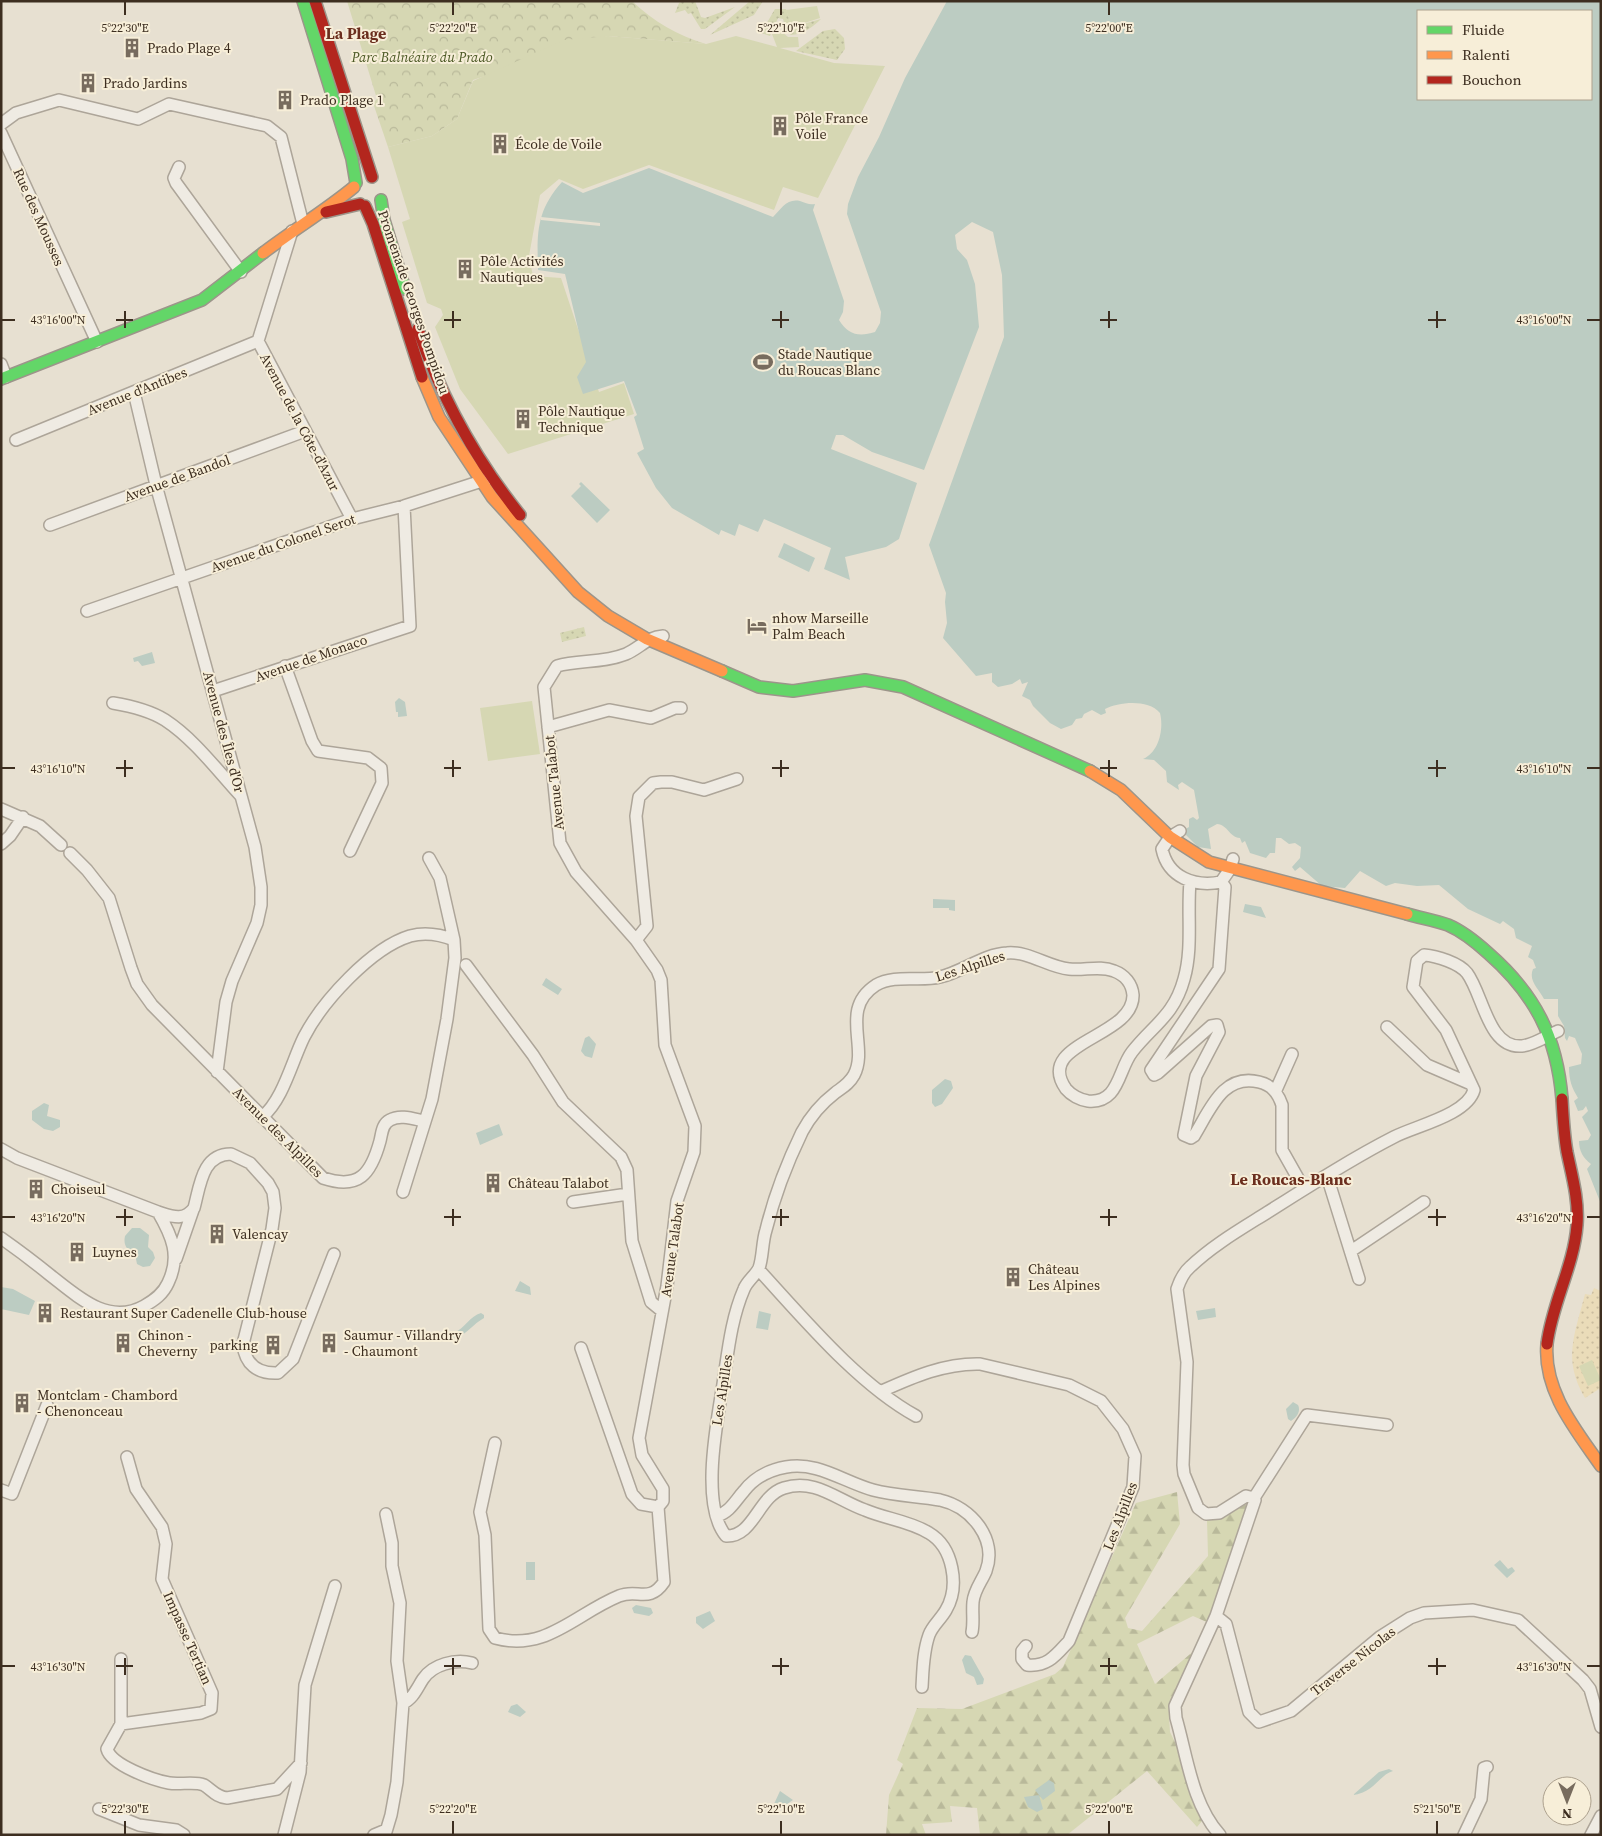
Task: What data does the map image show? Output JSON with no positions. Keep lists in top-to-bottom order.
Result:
{
  "streets": {
    "main road": ["Promenade Georges Pompidou"],
    "street": [
      "Rue des Mousses",
      "Avenue d'Antibes",
      "Avenue de la Côte-d'Azur",
      "Avenue de Bandol",
      "Avenue du Colonel Serot",
      "Avenue de Monaco",
      "Avenue des Îles d'Or",
      "Avenue Talabot",
      "Les Alpilles",
      "Avenue des Alpilles",
      "Impasse Tertian",
      "Traverse Nicolas"
    ]
  },
  "crossings": [
    ["Promenade Georges Pompidou", "Avenue du Colonel Serot"],
    ["Promenade Georges Pompidou", "Avenue Talabot"],
    ["Avenue d'Antibes", "Avenue de la Côte-d'Azur"],
    ["Avenue d'Antibes", "Avenue des Îles d'Or"],
    ["Avenue de la Côte-d'Azur", "Avenue de Bandol"],
    ["Avenue de la Côte-d'Azur", "Avenue du Colonel Serot"],
    ["Avenue de Bandol", "Avenue des Îles d'Or"],
    ["Avenue du Colonel Serot", "Avenue de Monaco"],
    ["Avenue du Colonel Serot", "Avenue des Îles d'Or"],
    ["Avenue de Monaco", "Avenue des Îles d'Or"],
    ["Avenue des Îles d'Or", "Avenue des Alpilles"]
  ],
  "districts": ["La Plage", "Le Roucas-Blanc"],
  "parks": ["Parc Balnéaire du Prado"],
  "places": {
    "building": [
      "Prado Plage 4",
      "Prado Jardins",
      "Prado Plage 1",
      "Pôle France Voile",
      "École de Voile",
      "Pôle Activités Nautiques",
      "Pôle Nautique Technique",
      "Château Talabot",
      "Choiseul",
      "Valencay",
      "Luynes",
      "Château Les Alpines",
      "Restaurant Super Cadenelle Club-house",
      "Chinon - Cheverny",
      "Saumur - Villandry - Chaumont",
      "parking",
      "Montclam - Chambord - Chenonceau"
    ],
    "sports": ["Stade Nautique du Roucas Blanc"],
    "hotel": ["nhow Marseille Palm Beach"]
  },
  "legend": ["Fluide", "Ralenti", "Bouchon"],
  "north": "bottom",
  "coordinates": [
    "5°22'30\"E",
    "5°22'20\"E",
    "5°22'10\"E",
    "5°22'00\"E",
    "43°16'00\"N",
    "43°16'10\"N",
    "43°16'20\"N",
    "43°16'30\"N",
    "5°21'50\"E"
  ]
}
